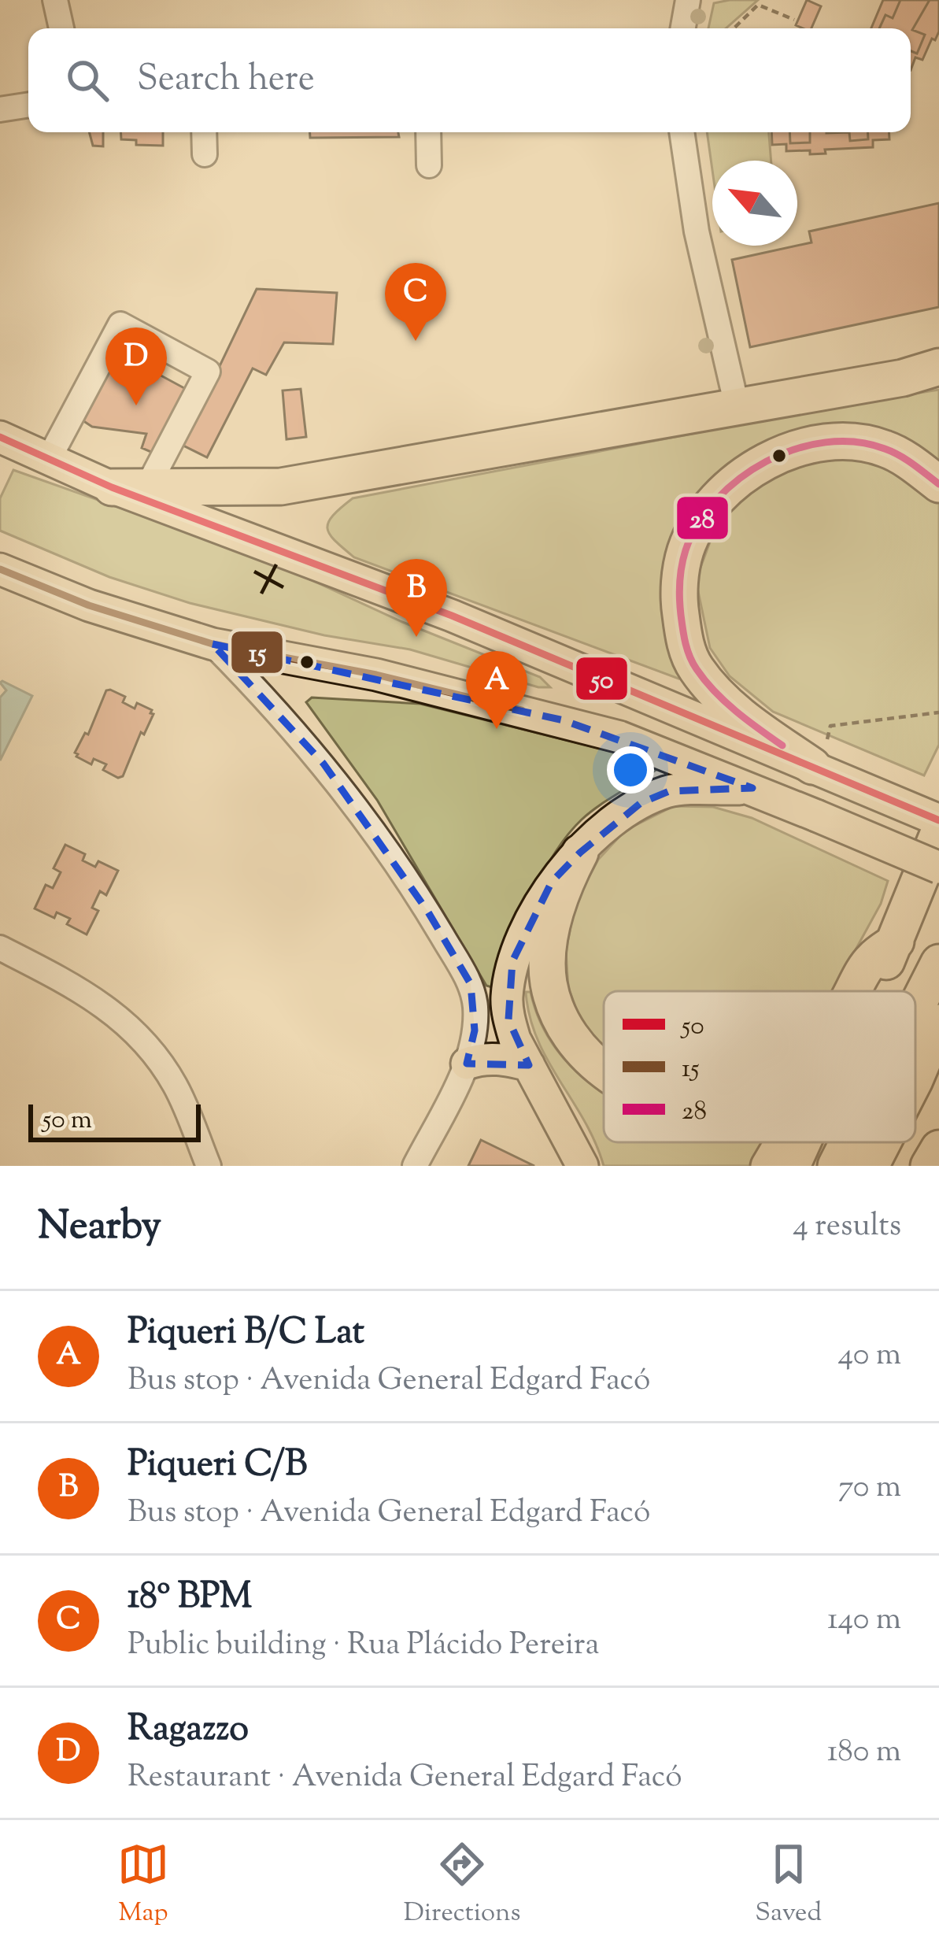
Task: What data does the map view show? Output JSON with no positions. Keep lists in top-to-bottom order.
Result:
{
  "lines": ["transit line 50", "transit line 28", "transit line 15"],
  "legend": ["50", "15", "28"],
  "scale_bar": "50 m",
  "north": "top left",
  "page": {
    "search": "Search here",
    "pins": [
      "C",
      "D",
      "B",
      "A"
    ],
    "scale": "50 m",
    "heading": ["Nearby", "4 results"],
    "list": [
      {
        "mark": "A",
        "name": "Piqueri B/C Lat",
        "note": "Bus stop · Avenida General Edgard Facó",
        "value": "40 m"
      },
      {
        "mark": "B",
        "name": "Piqueri C/B",
        "note": "Bus stop · Avenida General Edgard Facó",
        "value": "70 m"
      },
      {
        "mark": "C",
        "name": "18º BPM",
        "note": "Public building · Rua Plácido Pereira",
        "value": "140 m"
      },
      {
        "mark": "D",
        "name": "Ragazzo",
        "note": "Restaurant · Avenida General Edgard Facó",
        "value": "180 m"
      }
    ],
    "nav": ["Map", "Directions", "Saved"]
  }
}
